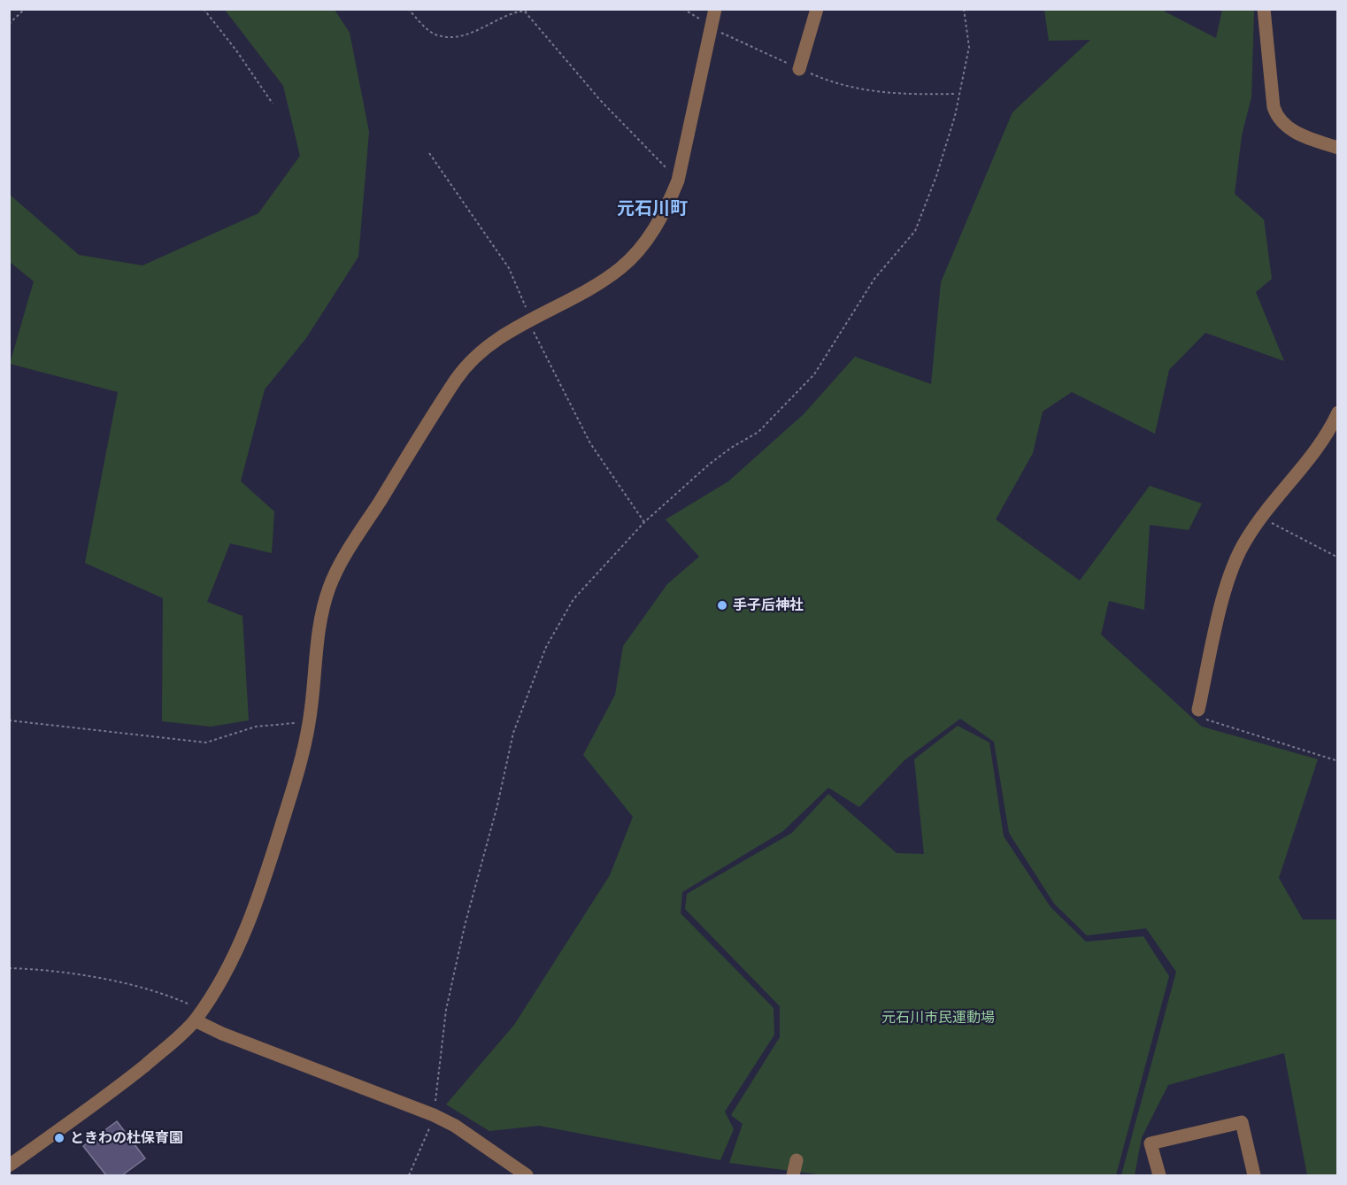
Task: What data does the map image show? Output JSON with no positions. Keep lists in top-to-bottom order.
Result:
{
  "districts": ["元石川町"],
  "parks": ["元石川市民運動場"],
  "places": ["手子后神社", "ときわの杜保育園"]
}
